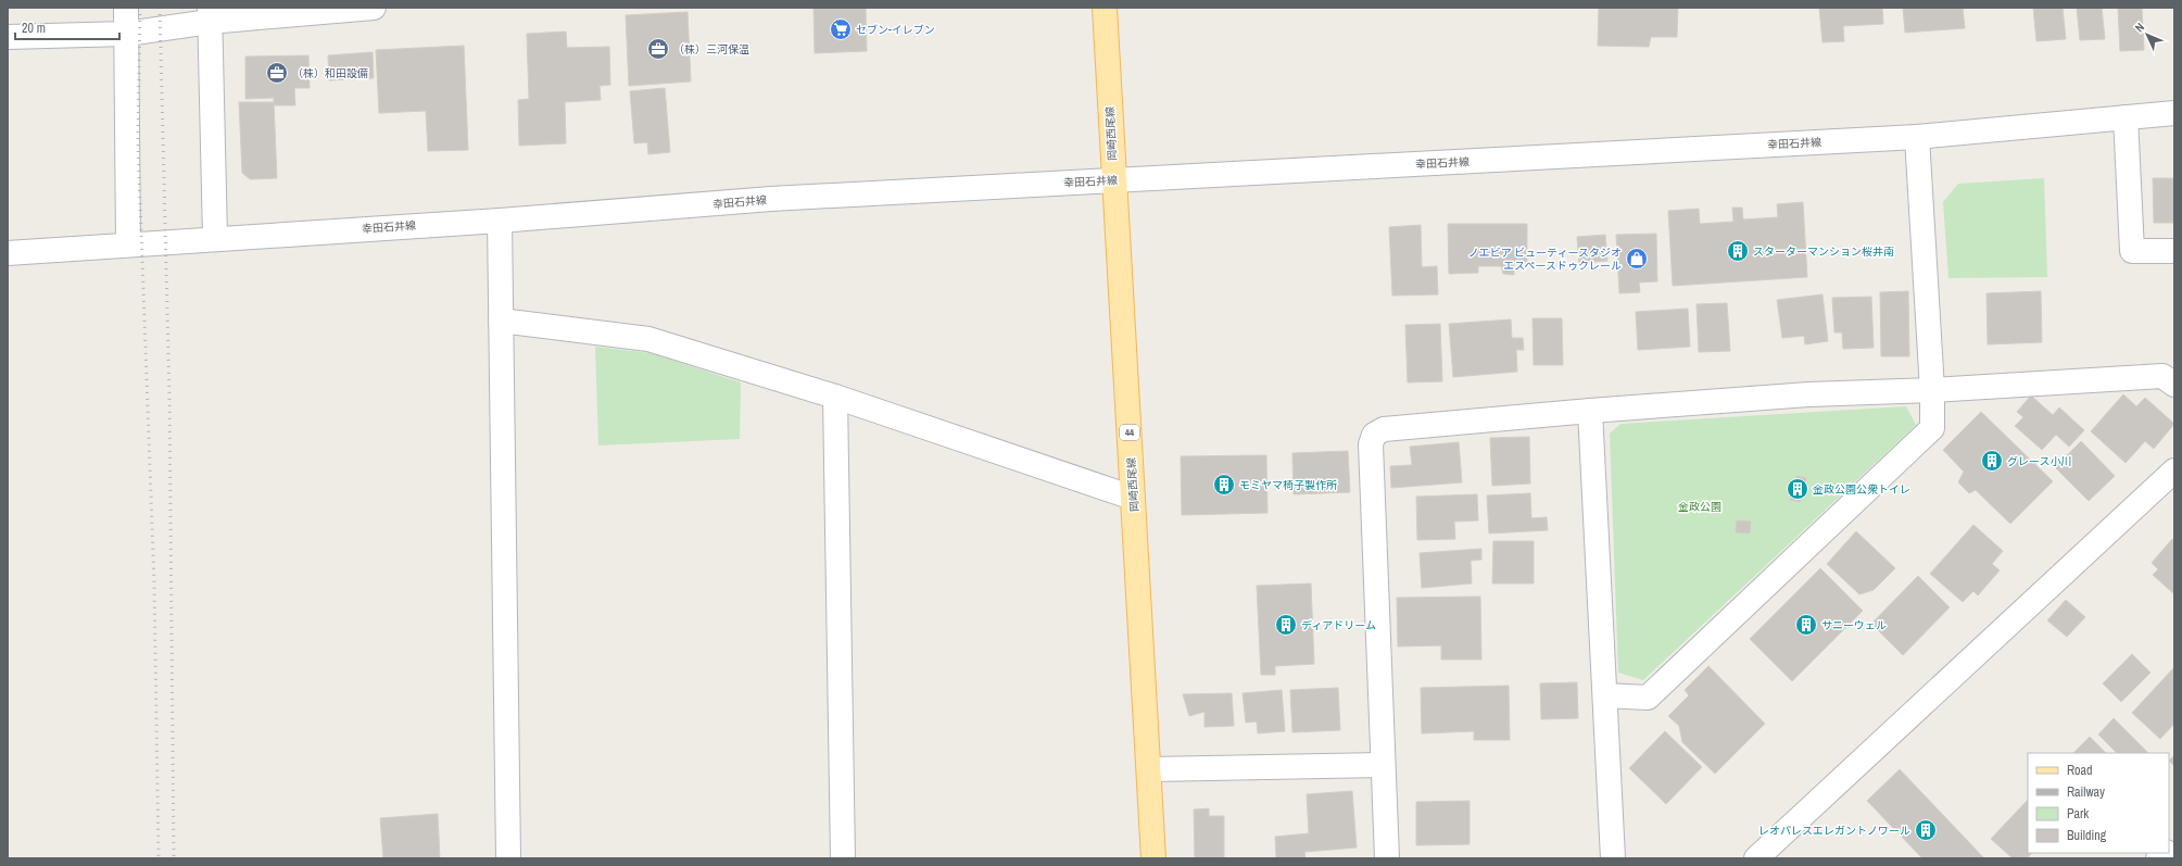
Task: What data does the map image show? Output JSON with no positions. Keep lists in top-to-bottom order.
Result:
{
  "streets": {
    "main road": ["岡崎西尾線", "44"],
    "street": ["幸田石井線"]
  },
  "crossings": [
    ["岡崎西尾線", "幸田石井線"]
  ],
  "parks": ["金政公園"],
  "places": {
    "supermarket": ["セブン-イレブン"],
    "office": ["（株）三河保温", "（株）和田設備"],
    "building": [
      "スターターマンション桜井南",
      "グレース小川",
      "モミヤマ椅子製作所",
      "金政公園公衆トイレ",
      "ディアドリーム",
      "サニーウェル",
      "レオパレスエレガントノワール"
    ],
    "shop": ["ノエビア ビューティースタジオ エスペースドゥクレール"]
  },
  "legend": [
    "Road",
    "Railway",
    "Park",
    "Building"
  ],
  "scale_bar": "20 m",
  "north": "top left"
}
